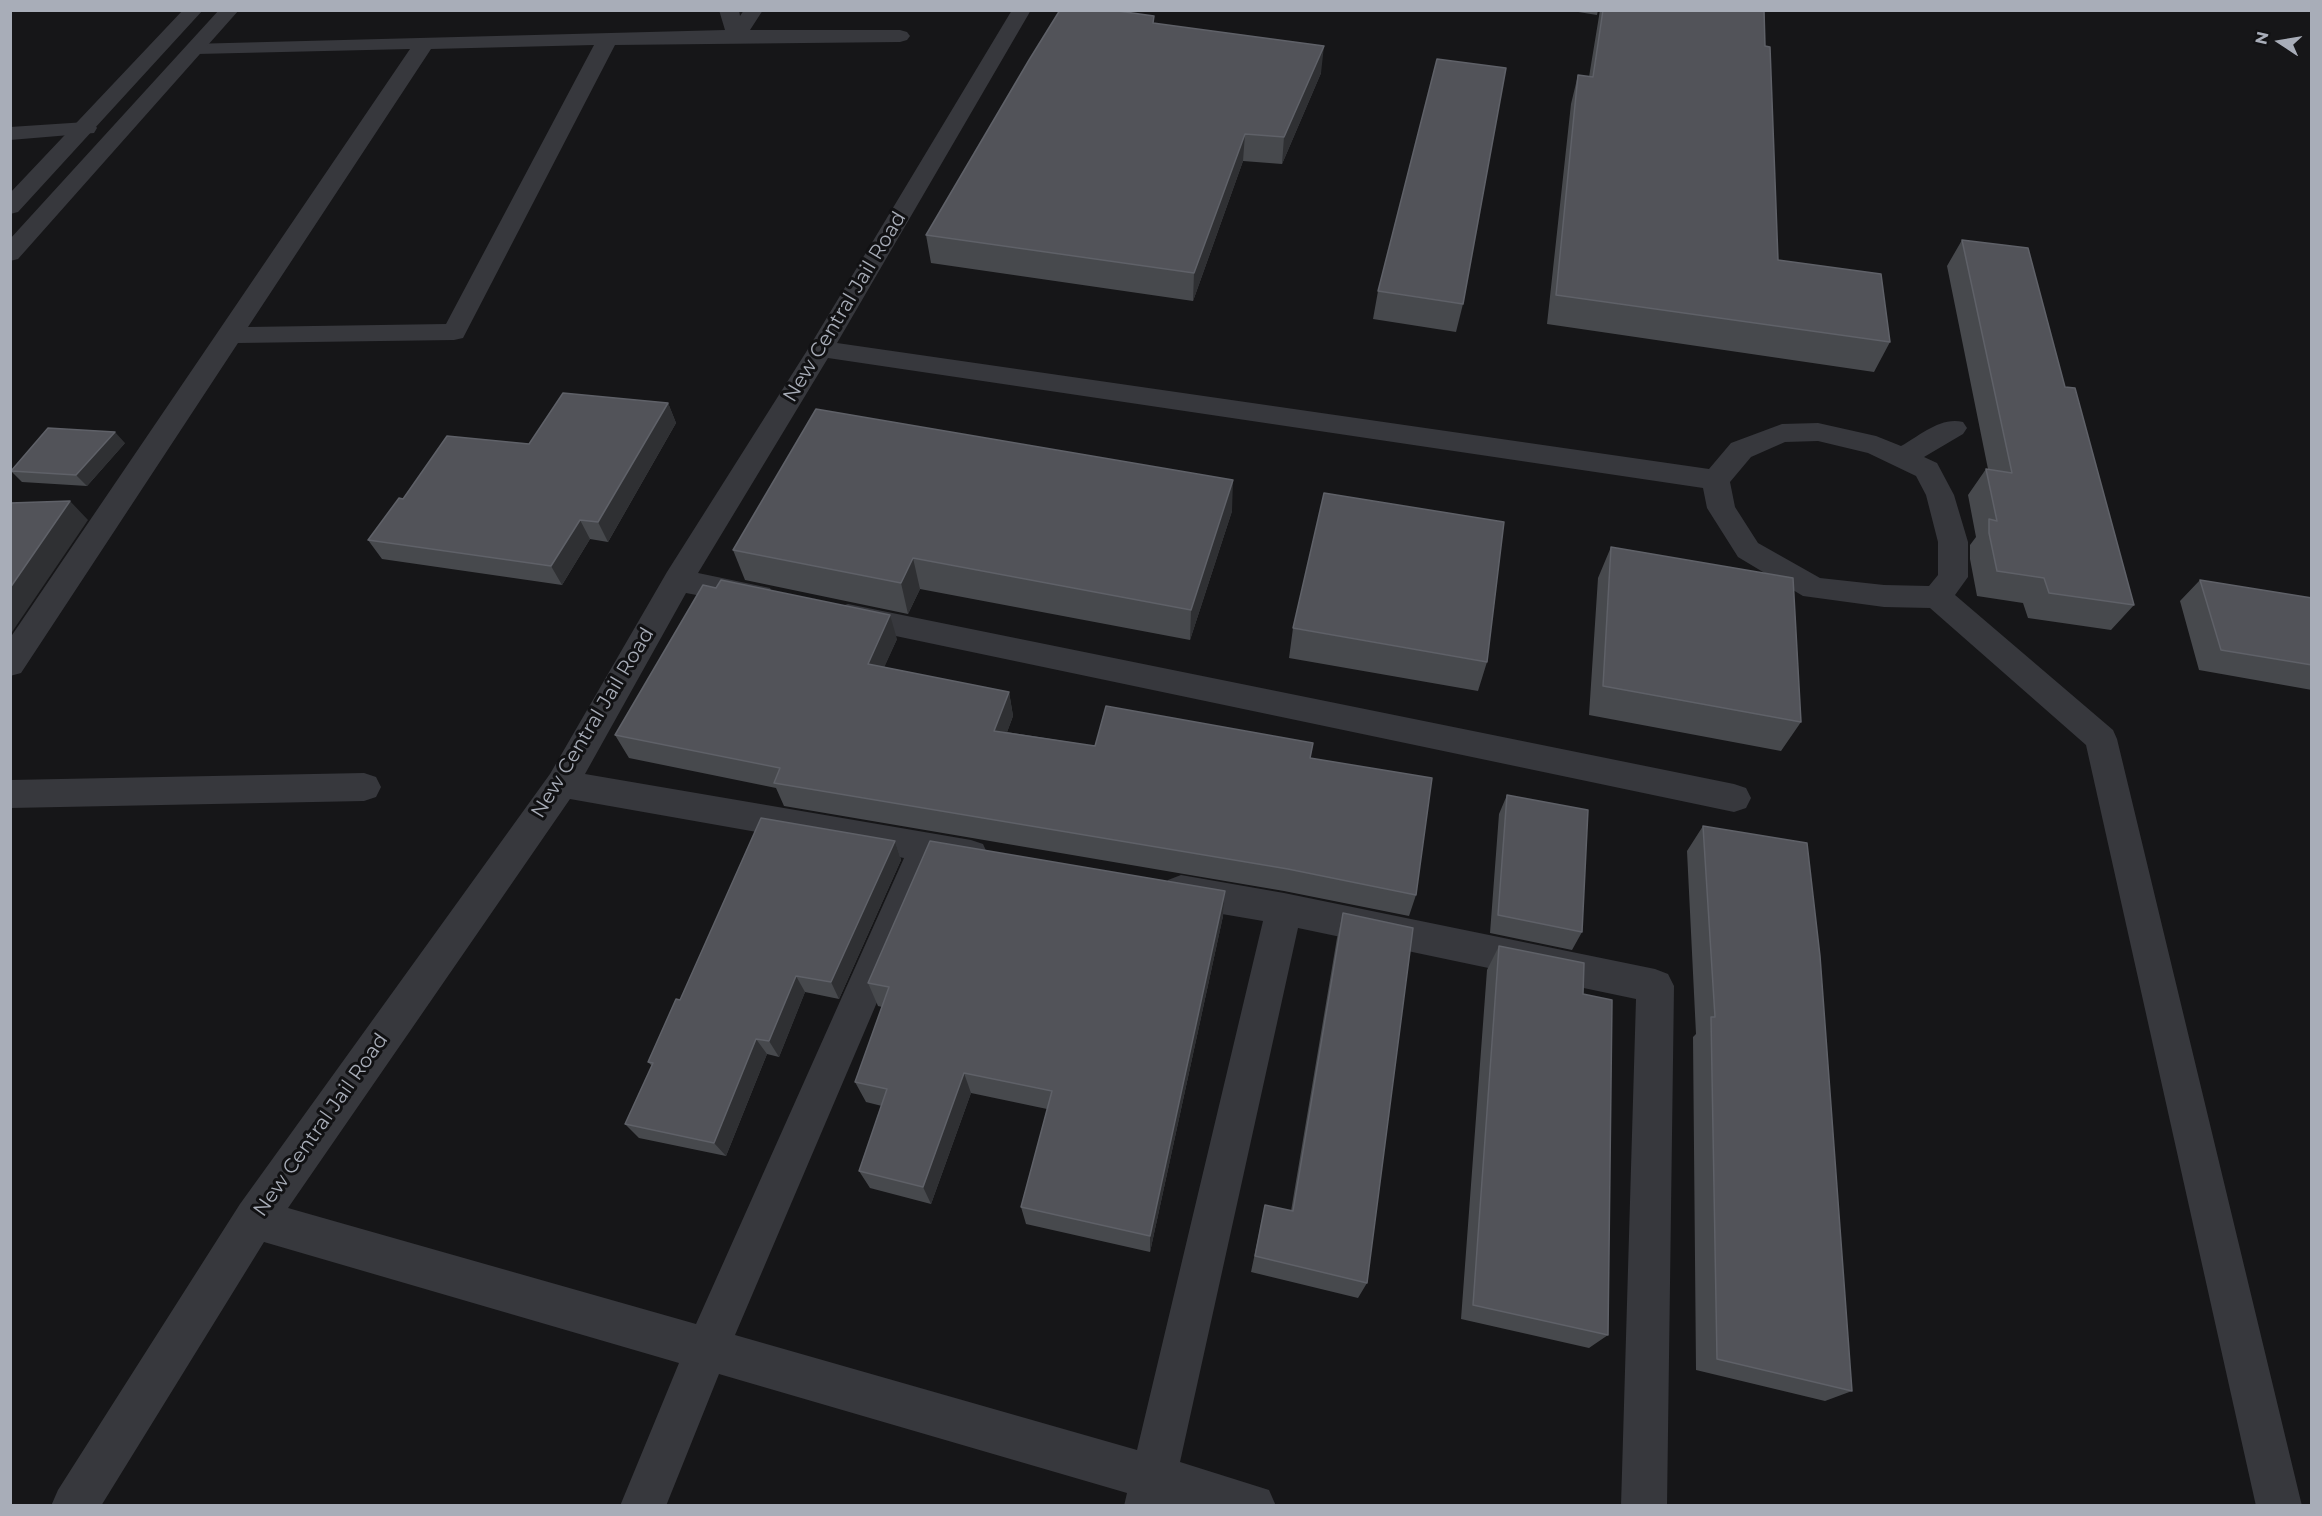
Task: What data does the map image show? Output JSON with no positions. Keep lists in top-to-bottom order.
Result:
{
  "streets": {
    "street": ["New Central Jail Road"]
  },
  "north": "left"
}
